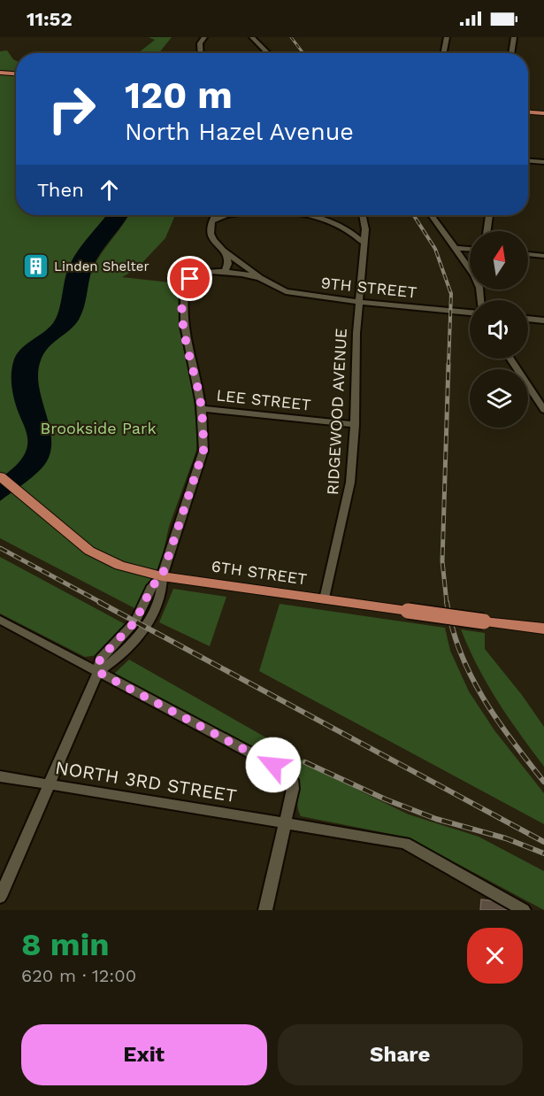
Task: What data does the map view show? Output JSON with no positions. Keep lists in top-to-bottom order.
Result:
{
  "streets": {
    "main road": ["6TH STREET"],
    "street": [
      "9TH STREET",
      "LEE STREET",
      "RIDGEWOOD AVENUE",
      "NORTH 3RD STREET"
    ]
  },
  "crossings": [
    ["9TH STREET", "LEE STREET"],
    ["9TH STREET", "RIDGEWOOD AVENUE"],
    ["9TH STREET", "6TH STREET"],
    ["LEE STREET", "RIDGEWOOD AVENUE"],
    ["RIDGEWOOD AVENUE", "6TH STREET"]
  ],
  "parks": ["Brookside Park"],
  "places": {
    "building": ["Linden Shelter"]
  },
  "north": "top",
  "page": {
    "status": "11:52",
    "turn": ["120 m", "North Hazel Avenue"],
    "then": "Then",
    "heading": ["8 min", "620 m · 12:00"],
    "buttons": ["Exit", "Share"]
  }
}
